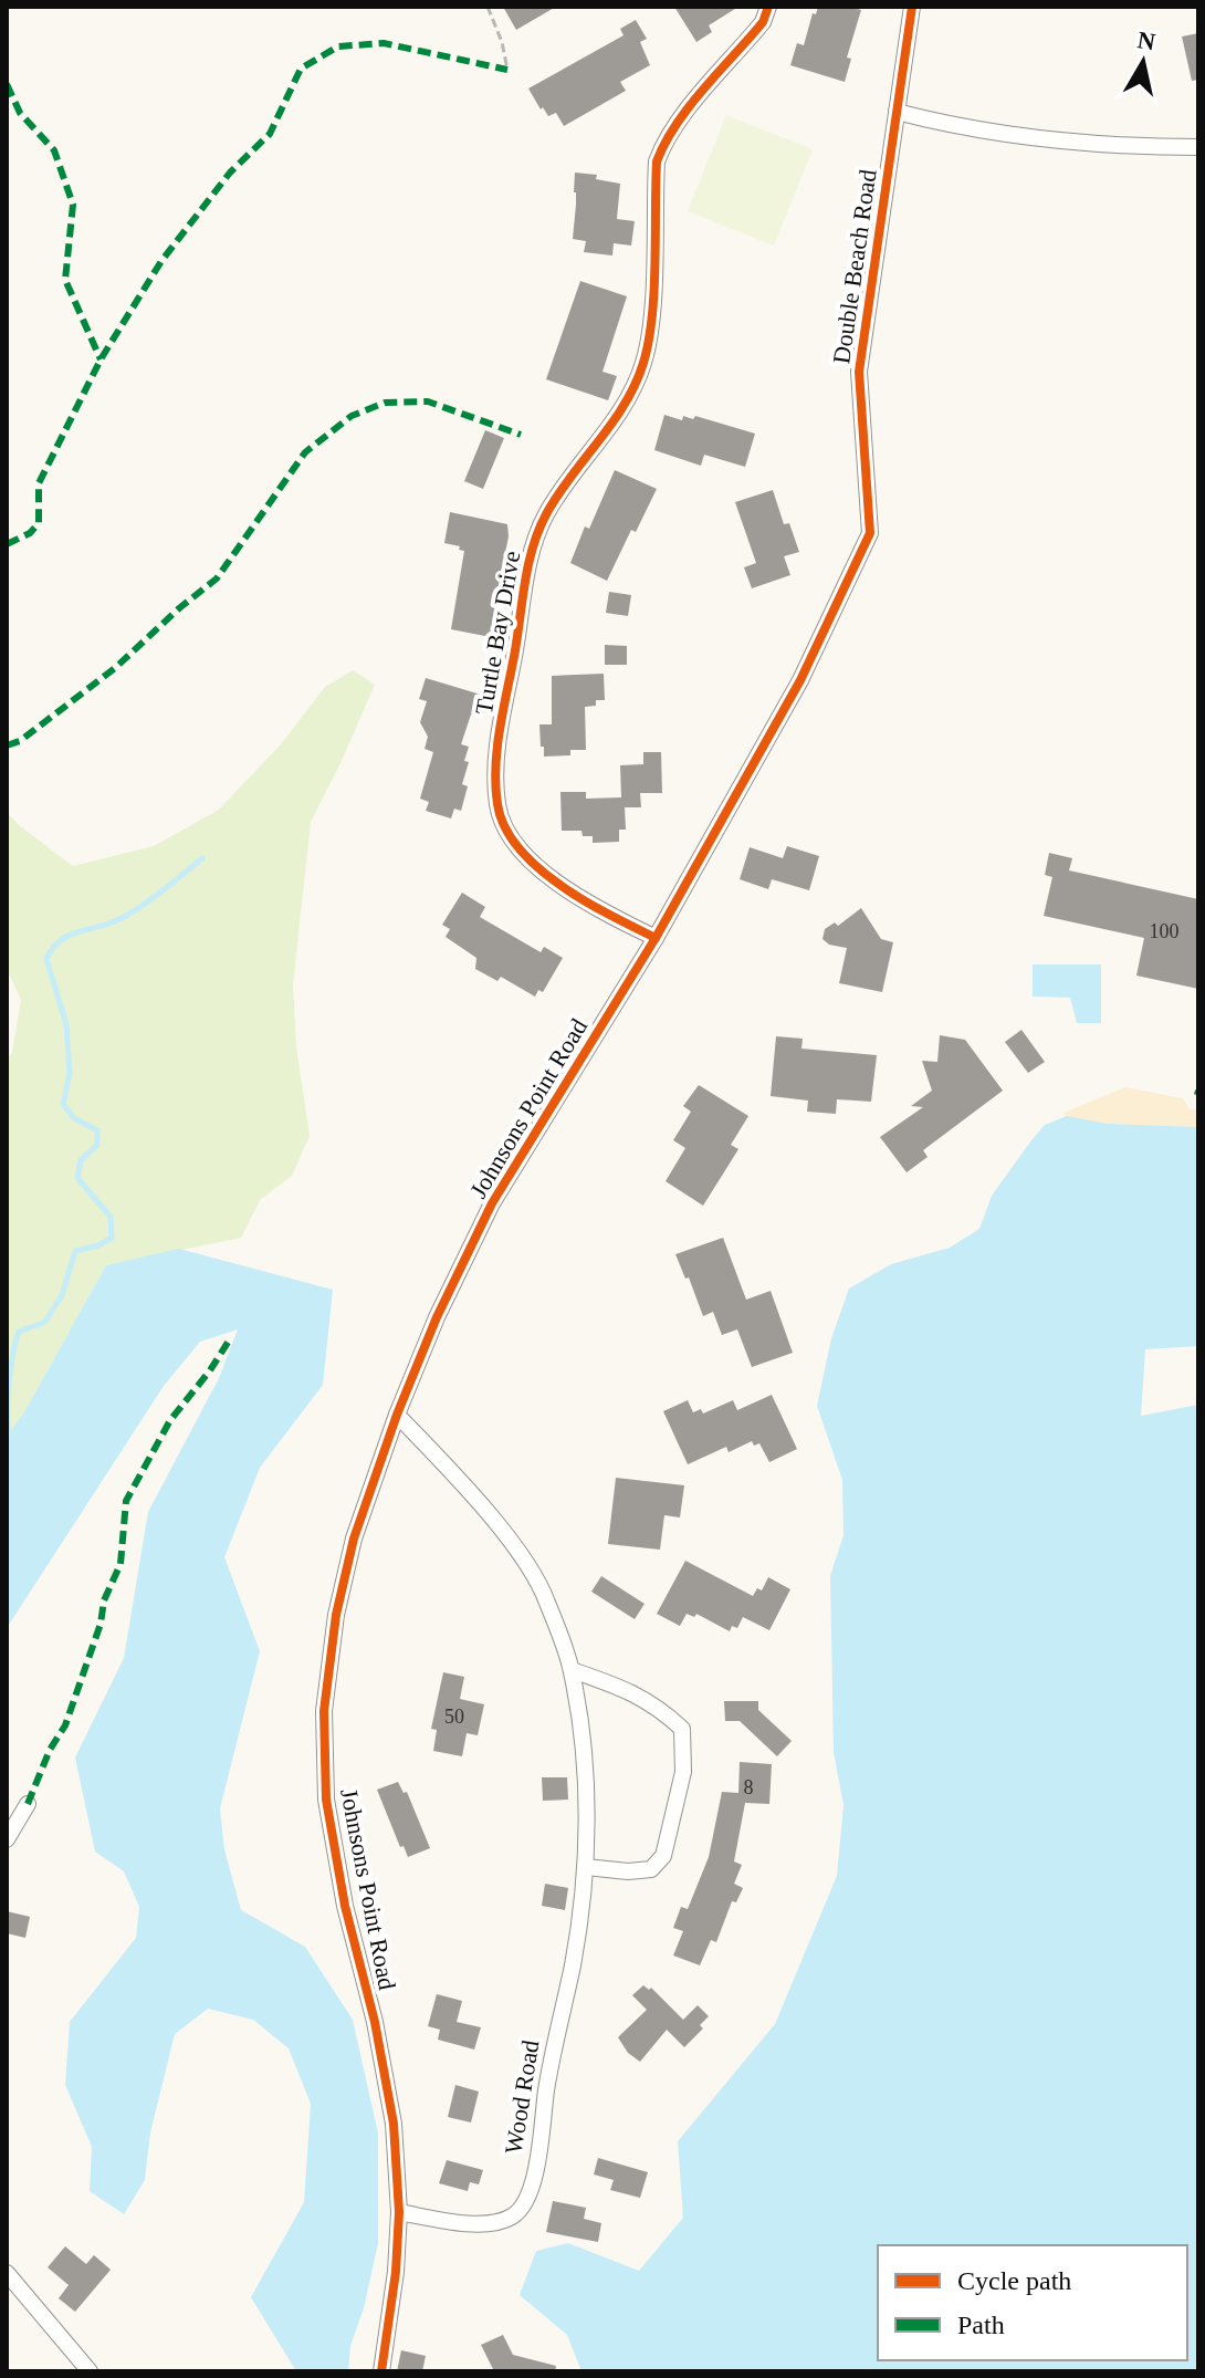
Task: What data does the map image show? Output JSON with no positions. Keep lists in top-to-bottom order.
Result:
{
  "streets": {
    "street": [
      "Double Beach Road",
      "Turtle Bay Drive",
      "Johnsons Point Road",
      "Wood Road"
    ]
  },
  "crossings": [
    ["Double Beach Road", "Johnsons Point Road"],
    ["Turtle Bay Drive", "Johnsons Point Road"],
    ["Johnsons Point Road", "Wood Road"]
  ],
  "house_numbers": ["100", "50", "8"],
  "legend": ["Cycle path", "Path"],
  "north": "top"
}
